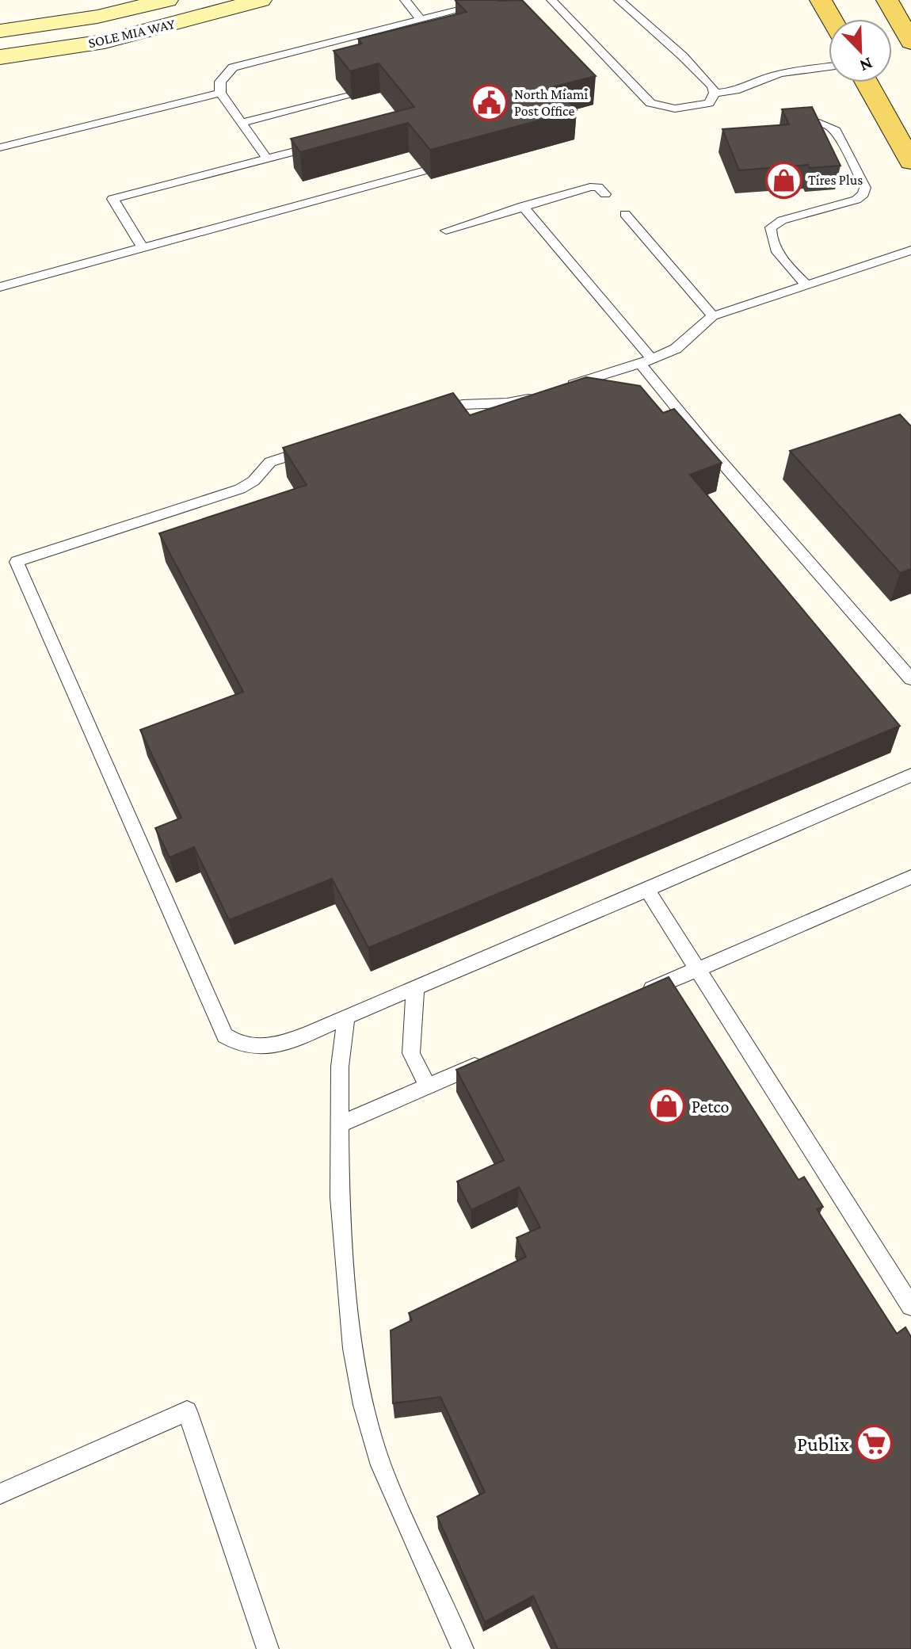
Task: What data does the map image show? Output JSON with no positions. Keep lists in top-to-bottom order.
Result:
{
  "streets": {
    "street": ["SOLE MIA WAY"]
  },
  "places": {
    "public building": ["North Miami Post Office"],
    "shop": ["Tires Plus", "Petco"],
    "supermarket": ["Publix"]
  },
  "north": "bottom right"
}
